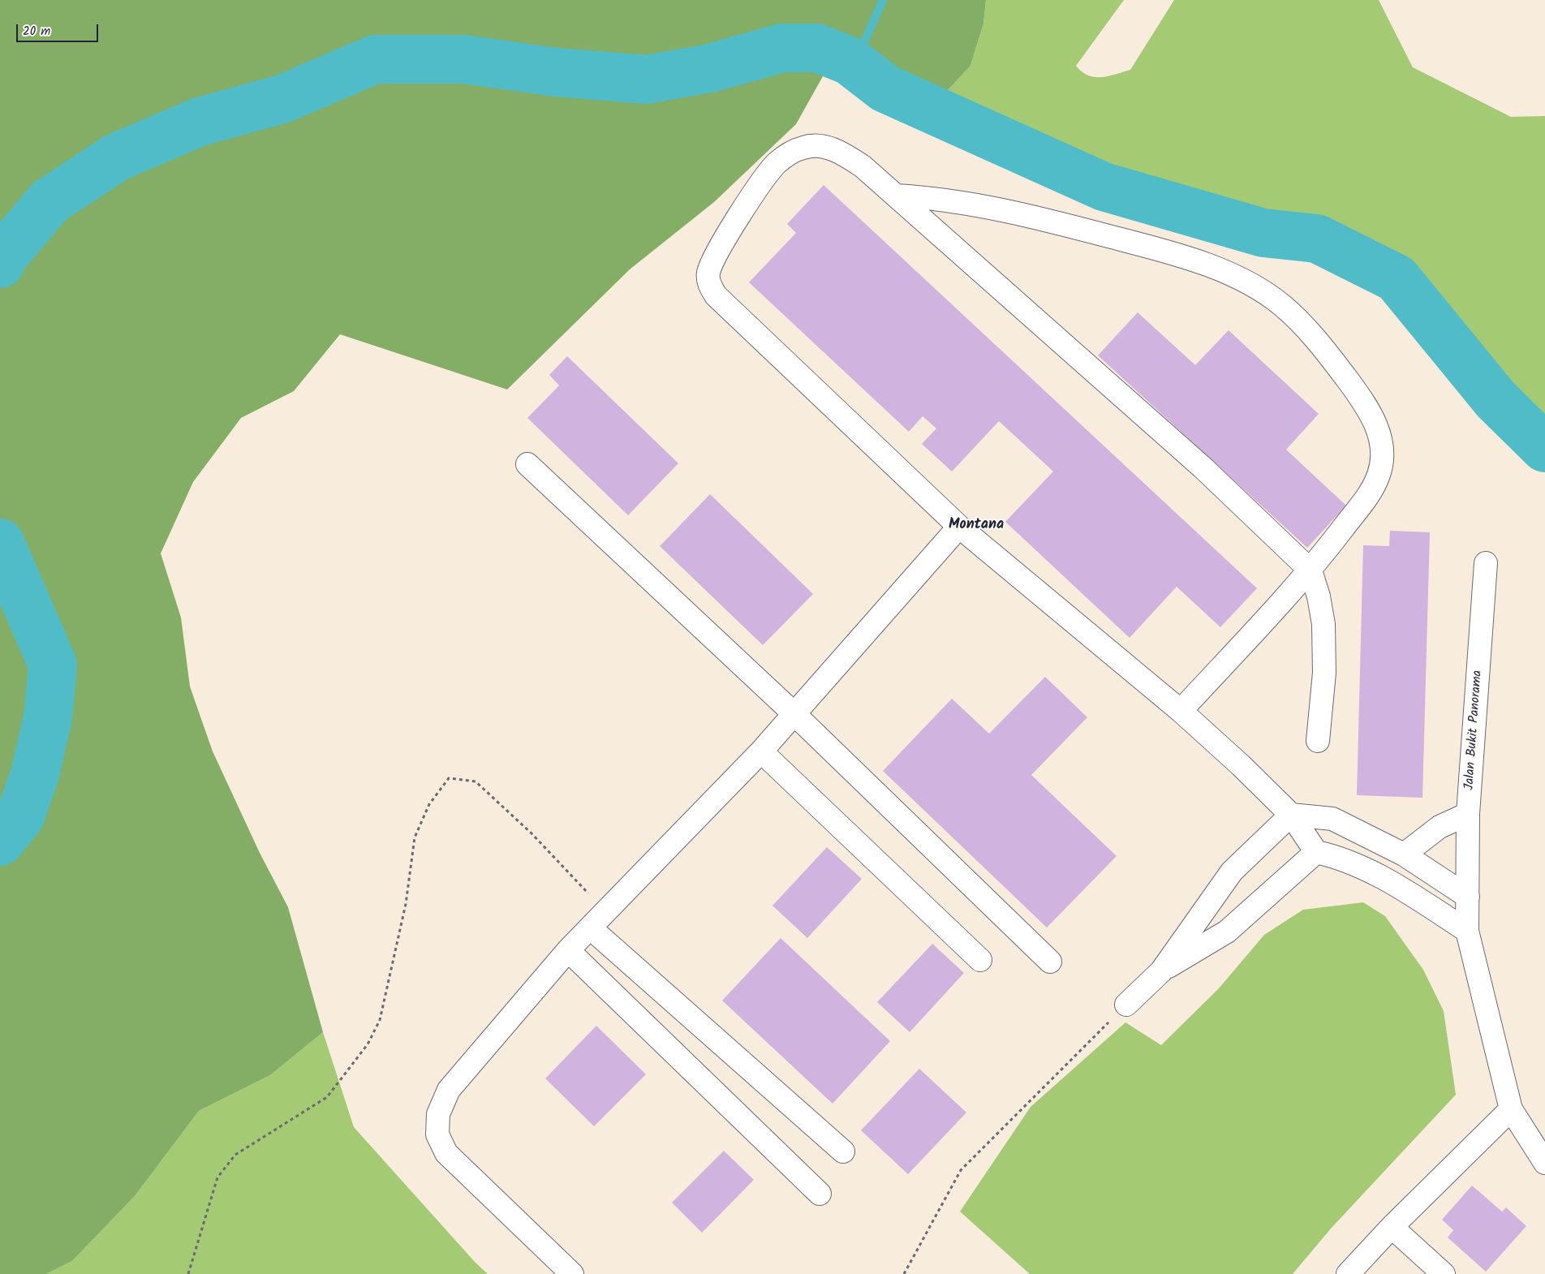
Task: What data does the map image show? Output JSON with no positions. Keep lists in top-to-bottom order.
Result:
{
  "streets": {
    "street": ["Jalan Bukit Panorama"]
  },
  "districts": ["Montana"],
  "scale_bar": "20 m"
}
